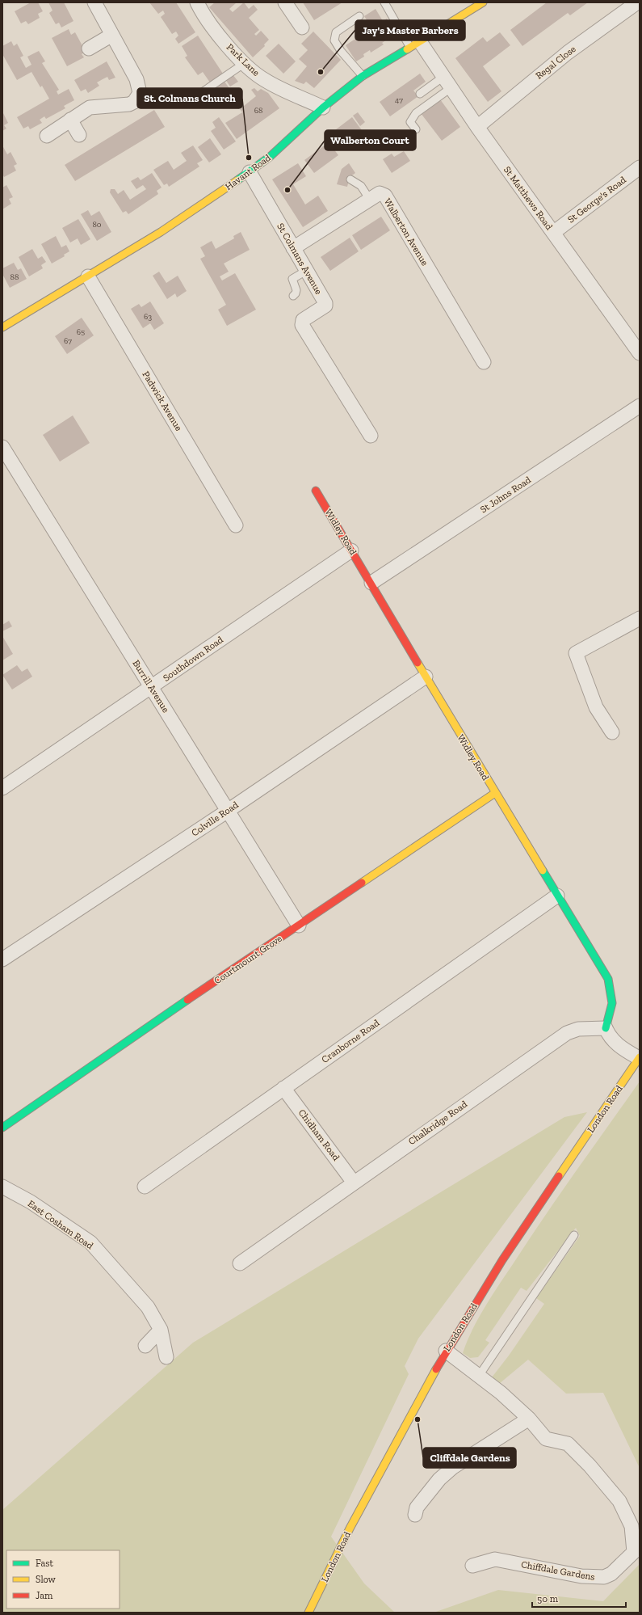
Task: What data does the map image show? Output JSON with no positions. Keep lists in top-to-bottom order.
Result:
{
  "streets": {
    "street": [
      "Park Lane",
      "Regal Close",
      "Havant Road",
      "St Matthews Road",
      "St George's Road",
      "Walberton Avenue",
      "St Colmans Avenue",
      "Padwick Avenue",
      "St Johns Road",
      "Widley Road",
      "Southdown Road",
      "Burrill Avenue",
      "Colville Road",
      "Courtmount Grove",
      "Cranborne Road",
      "London Road",
      "Chalkridge Road",
      "Chidham Road",
      "East Cosham Road",
      "Chiffdale Gardens"
    ]
  },
  "crossings": [
    ["Park Lane", "Havant Road"],
    ["Regal Close", "St Matthews Road"],
    ["Havant Road", "St Matthews Road"],
    ["Havant Road", "St Colmans Avenue"],
    ["Havant Road", "Padwick Avenue"],
    ["St Matthews Road", "St George's Road"],
    ["Walberton Avenue", "St Colmans Avenue"],
    ["St Johns Road", "Widley Road"],
    ["Widley Road", "Southdown Road"],
    ["Widley Road", "Colville Road"],
    ["Widley Road", "Courtmount Grove"],
    ["Widley Road", "Cranborne Road"],
    ["Widley Road", "Chalkridge Road"],
    ["Southdown Road", "Burrill Avenue"],
    ["Burrill Avenue", "Colville Road"],
    ["Burrill Avenue", "Courtmount Grove"],
    ["Cranborne Road", "Chidham Road"],
    ["London Road", "Chiffdale Gardens"],
    ["Chalkridge Road", "Chidham Road"]
  ],
  "places": [
    "Jay's Master Barbers",
    "St. Colmans Church",
    "Walberton Court",
    "Cliffdale Gardens"
  ],
  "house_numbers": [
    "47",
    "68",
    "80",
    "88",
    "63",
    "65",
    "67"
  ],
  "legend": ["Fast", "Slow", "Jam"],
  "scale_bar": "50 m"
}
